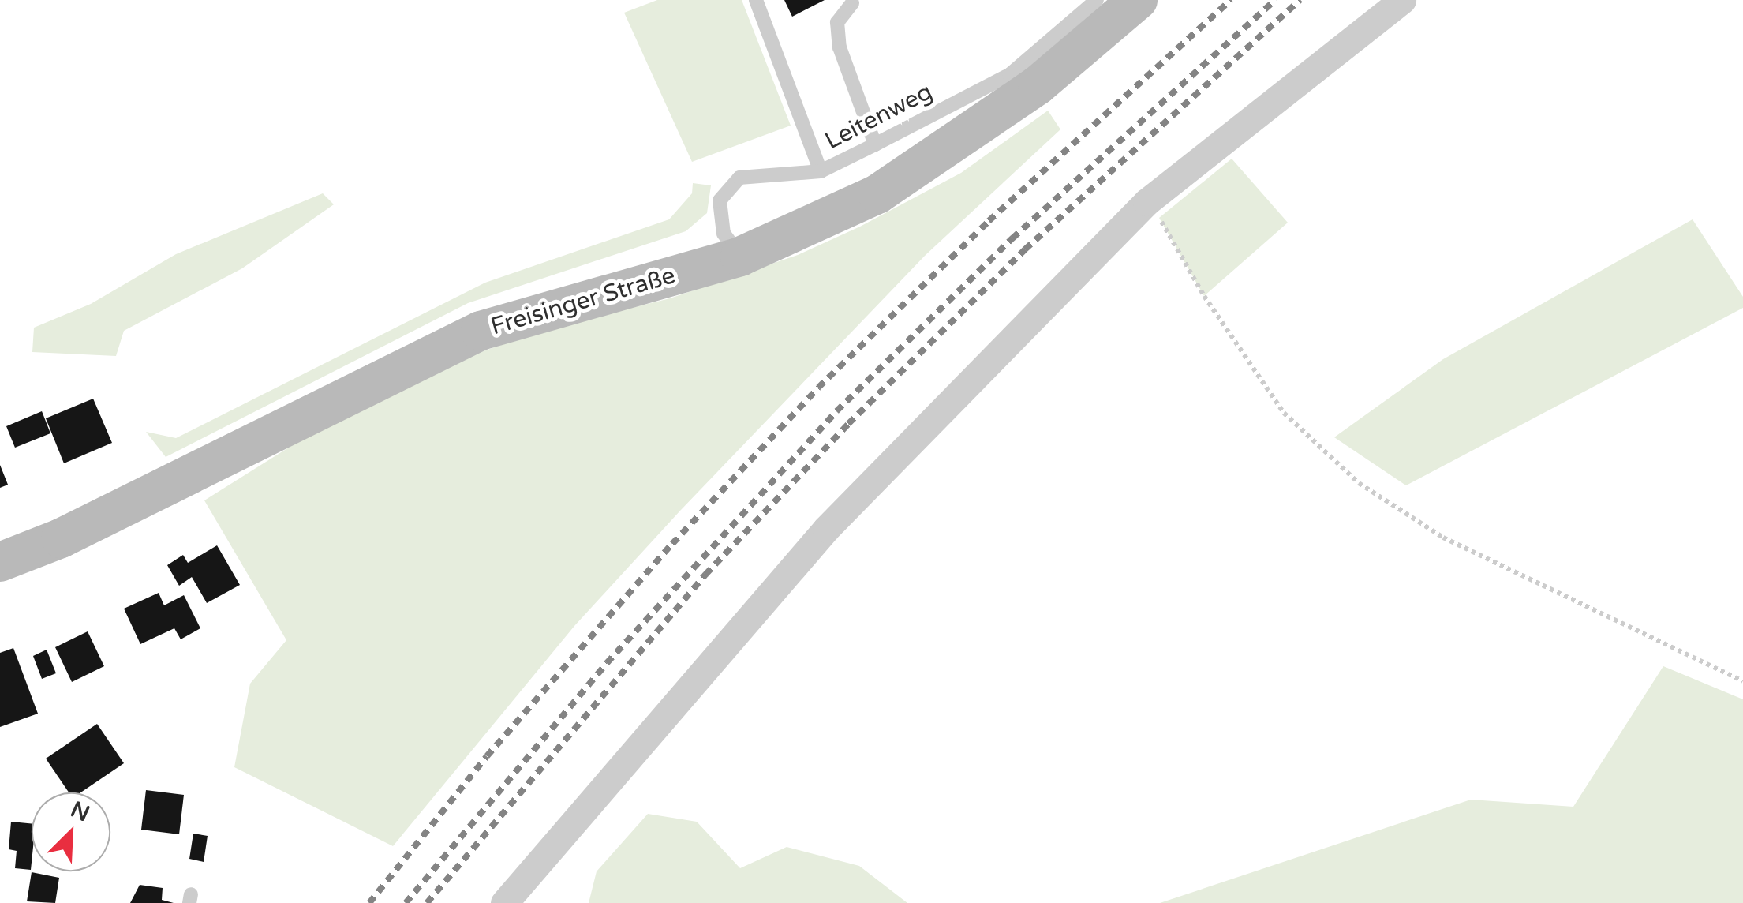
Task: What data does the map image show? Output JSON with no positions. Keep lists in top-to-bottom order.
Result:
{
  "streets": {
    "main road": ["Freisinger Straße"],
    "lane": ["Leitenweg"]
  },
  "crossings": [
    ["Leitenweg", "Freisinger Straße"]
  ],
  "north": "top right"
}
